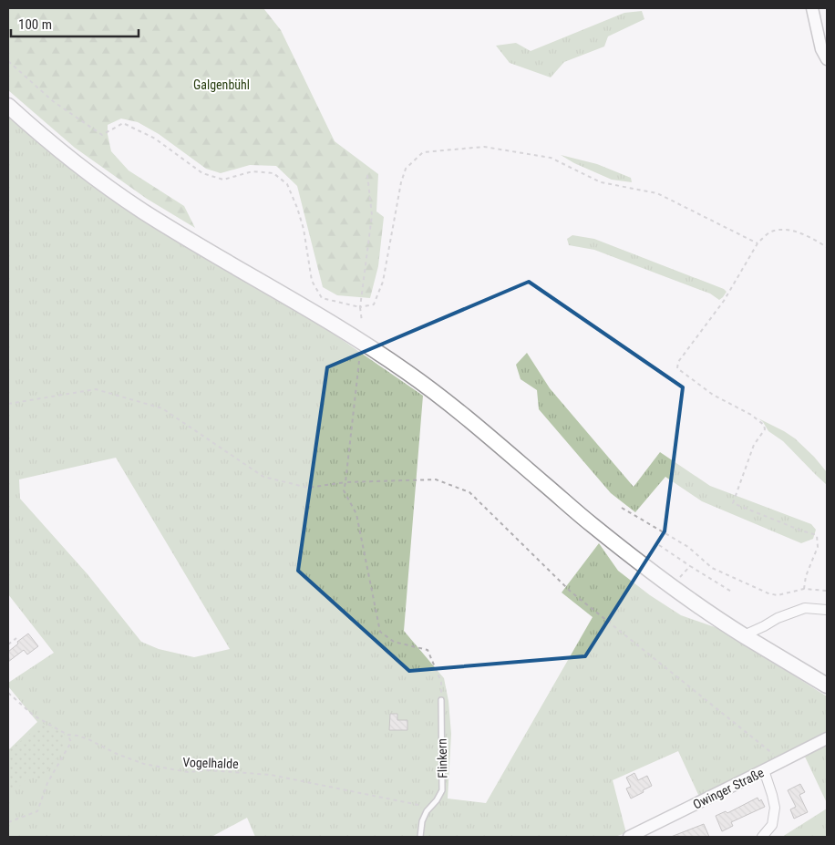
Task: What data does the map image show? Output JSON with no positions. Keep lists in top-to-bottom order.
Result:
{
  "streets": {
    "street": ["Owinger Straße"],
    "lane": ["Flinkern"],
    "path": ["Vogelhalde"]
  },
  "crossings": [
    ["Flinkern", "Vogelhalde"]
  ],
  "parks": ["Galgenbühl"],
  "scale_bar": "100 m"
}
